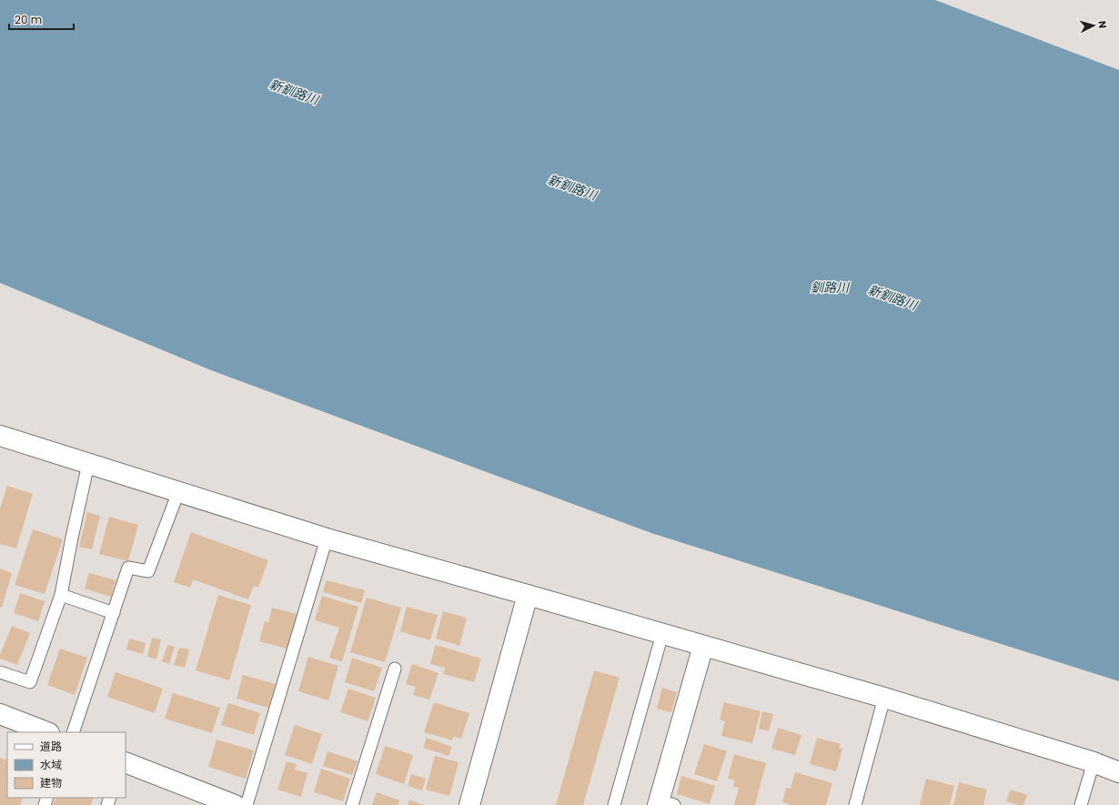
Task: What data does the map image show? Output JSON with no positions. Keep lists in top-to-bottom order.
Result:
{
  "water": ["新釧路川", "釧路川"],
  "legend": ["道路", "水域", "建物"],
  "scale_bar": "20 m",
  "north": "right"
}
